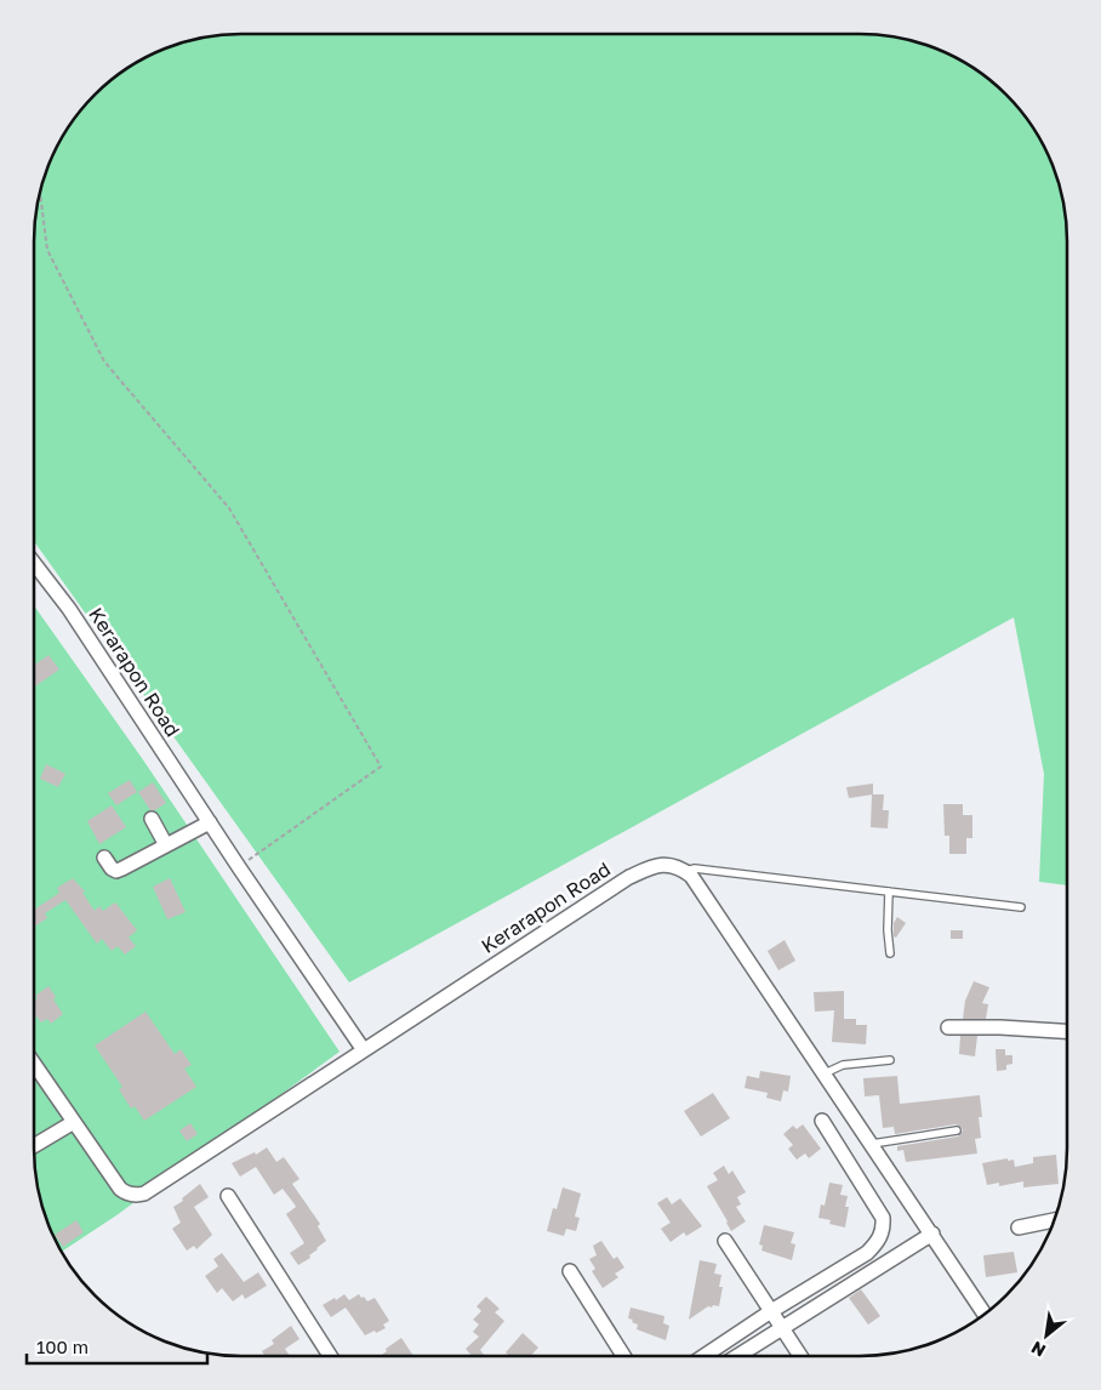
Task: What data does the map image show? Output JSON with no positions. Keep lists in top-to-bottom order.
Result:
{
  "streets": {
    "street": ["Kerarapon Road"]
  },
  "scale_bar": "100 m",
  "north": "bottom left"
}
